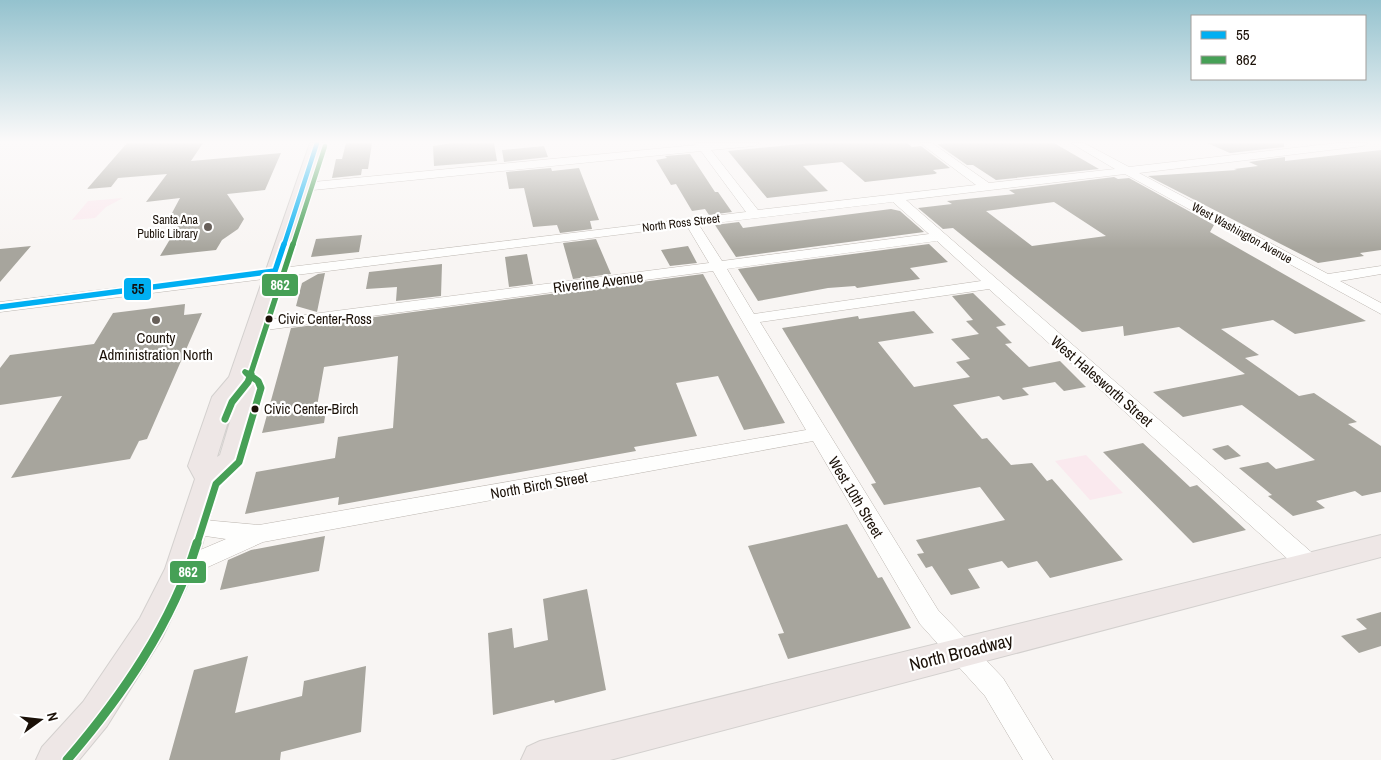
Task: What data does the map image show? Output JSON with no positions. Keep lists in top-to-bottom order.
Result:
{
  "streets": {
    "main road": ["North Broadway"],
    "street": [
      "North Ross Street",
      "West Washington Avenue",
      "Riverine Avenue",
      "West Halesworth Street",
      "North Birch Street",
      "West 10th Street"
    ]
  },
  "crossings": [
    ["North Ross Street", "West Halesworth Street"],
    ["North Ross Street", "West 10th Street"],
    ["Riverine Avenue", "West Halesworth Street"],
    ["Riverine Avenue", "West 10th Street"],
    ["West Halesworth Street", "North Broadway"],
    ["North Birch Street", "West 10th Street"],
    ["West 10th Street", "North Broadway"]
  ],
  "places": [
    "Santa Ana Public Library",
    "Civic Center-Ross",
    "County Administration North",
    "Civic Center-Birch"
  ],
  "lines": ["transit line 55", "transit line 862"],
  "legend": ["55", "862"],
  "north": "right"
}
